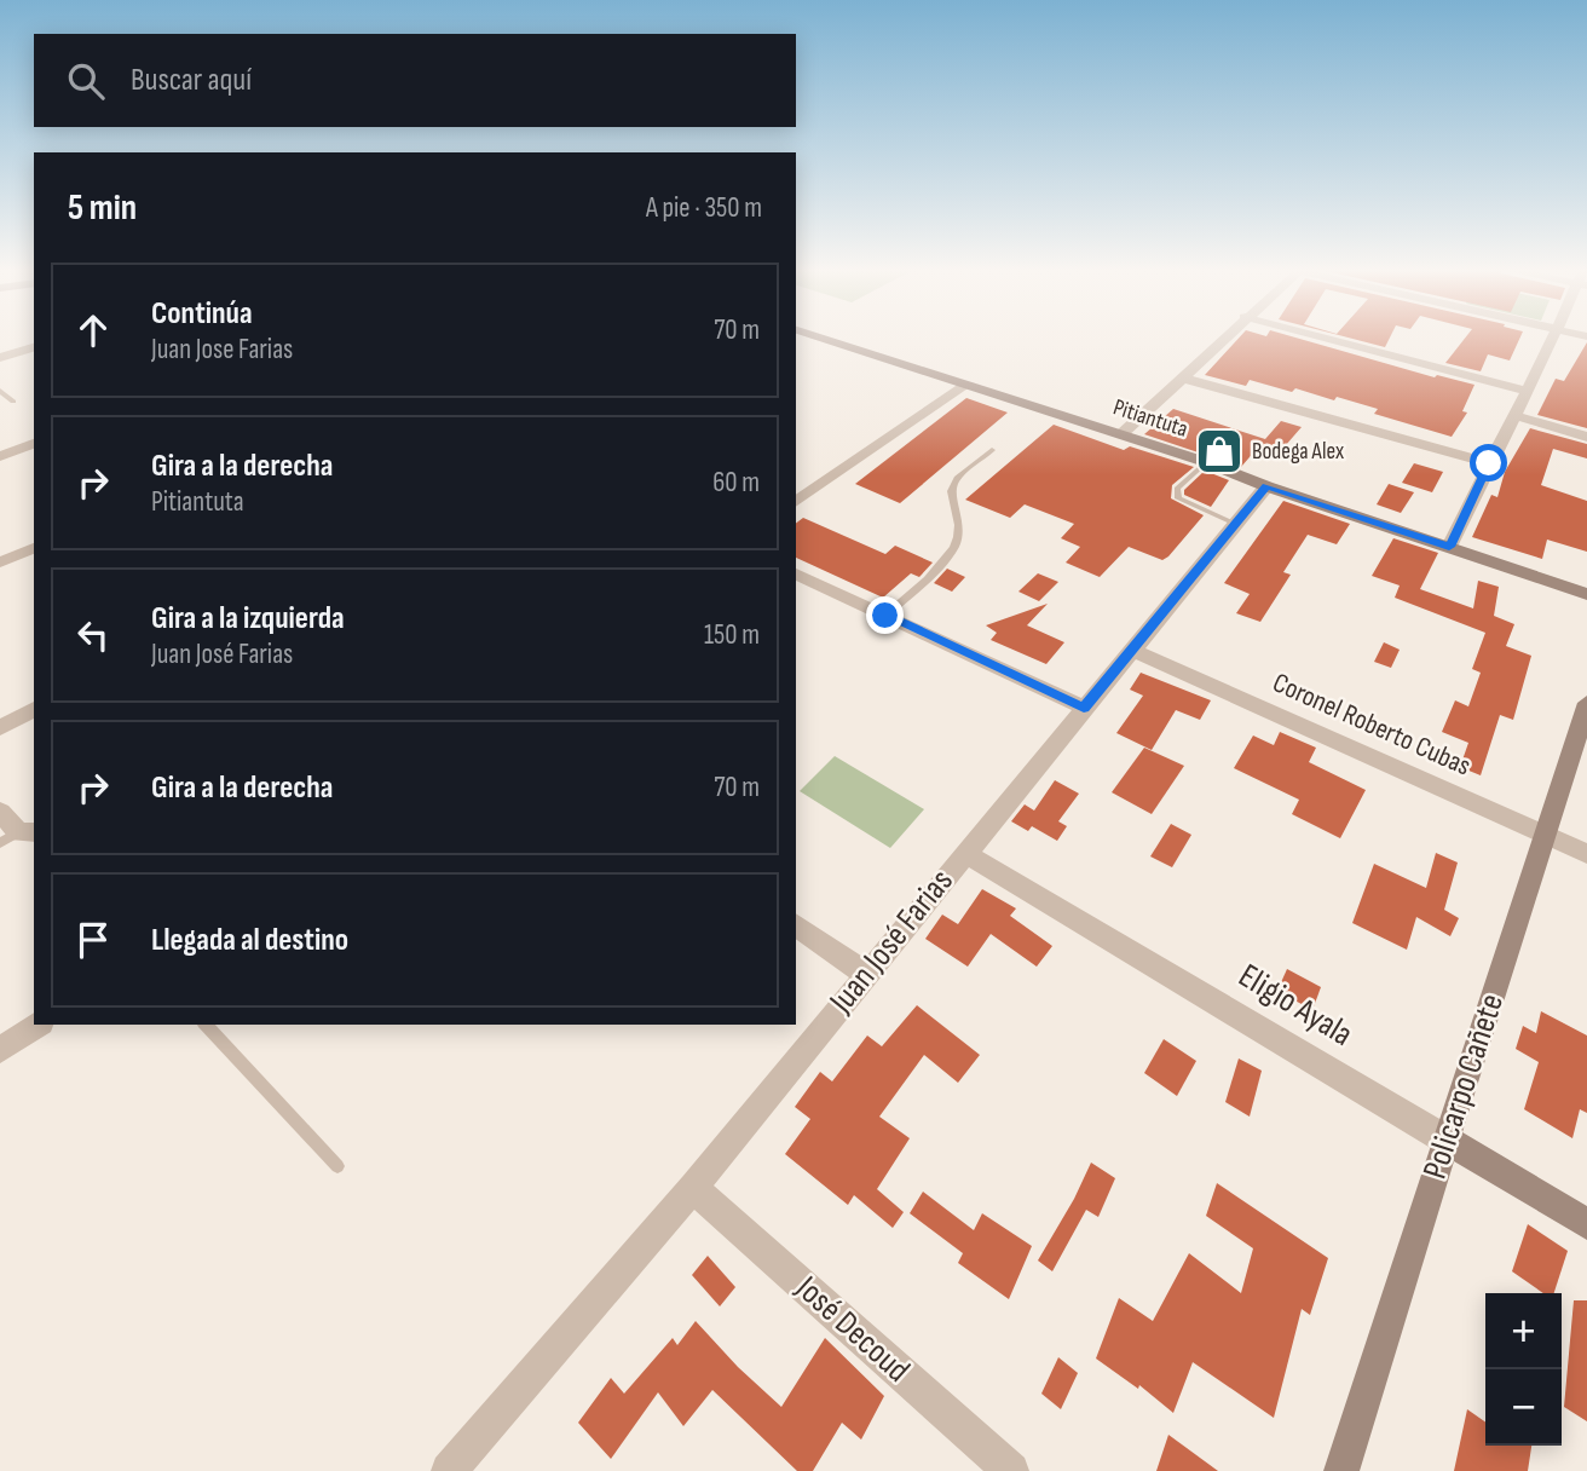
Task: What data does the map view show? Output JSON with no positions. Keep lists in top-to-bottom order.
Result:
{
  "streets": {
    "street": [
      "Pitiantuta",
      "Coronel Roberto Cubas",
      "Juan José Farias",
      "Eligio Ayala",
      "Policarpo Cañete",
      "José Decoud"
    ]
  },
  "crossings": [
    ["Pitiantuta", "Juan José Farias"],
    ["Coronel Roberto Cubas", "Juan José Farias"],
    ["Coronel Roberto Cubas", "Policarpo Cañete"],
    ["Juan José Farias", "Eligio Ayala"],
    ["Juan José Farias", "José Decoud"],
    ["Eligio Ayala", "Policarpo Cañete"]
  ],
  "places": {
    "shop": ["Bodega Alex"]
  },
  "page": {
    "search": "Buscar aquí",
    "heading": ["5 min", "A pie · 350 m"],
    "list": [
      ["Continúa", "Juan Jose Farias", "70 m"],
      ["Gira a la derecha", "Pitiantuta", "60 m"],
      ["Gira a la izquierda", "Juan José Farias", "150 m"],
      ["Gira a la derecha", "70 m"],
      "Llegada al destino"
    ],
    "map_buttons": ["+", "−"]
  }
}
